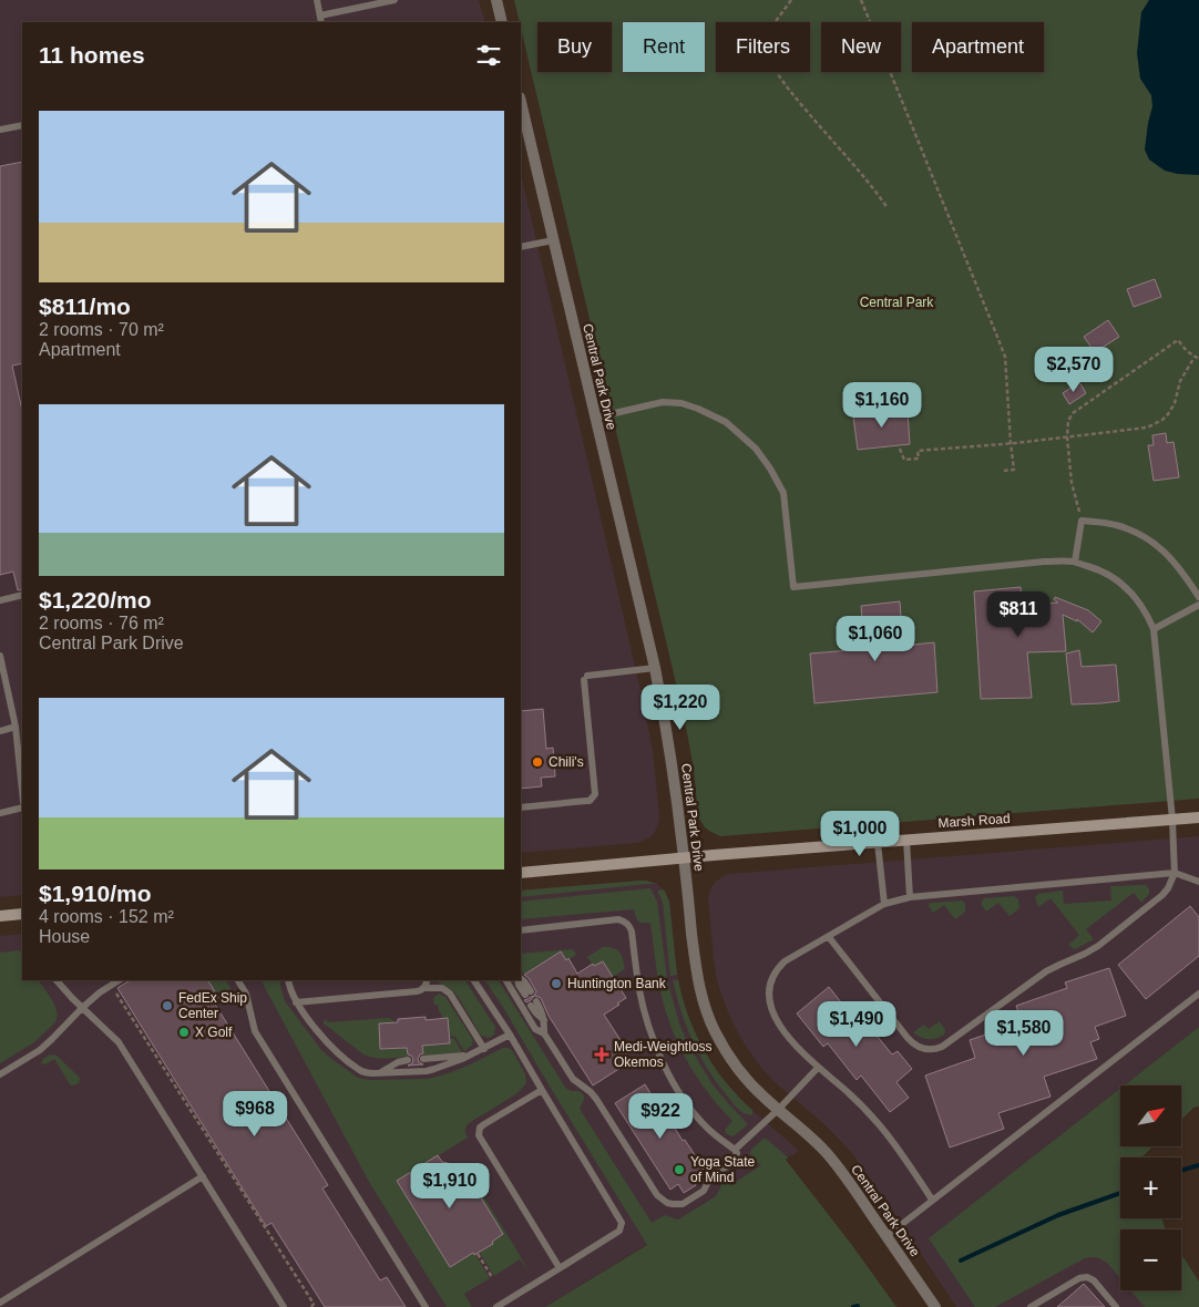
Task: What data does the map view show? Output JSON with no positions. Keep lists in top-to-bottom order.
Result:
{
  "streets": {
    "main road": ["Marsh Road"],
    "street": ["Central Park Drive"]
  },
  "crossings": [
    ["Central Park Drive", "Marsh Road"]
  ],
  "parks": ["Central Park"],
  "places": {
    "other": [
      "Chili's",
      "Huntington Bank",
      "FedEx Ship Center",
      "X Golf",
      "Yoga State of Mind"
    ],
    "health": ["Medi-Weightloss Okemos"]
  },
  "north": "top right",
  "page": {
    "chip": [
      "Buy",
      "Rent",
      "Filters",
      "New",
      "Apartment"
    ],
    "heading": "11 homes",
    "list": [
      {
        "name": "$811/mo",
        "note": "2 rooms · 70 m² · Apartment"
      },
      {
        "name": "$1,220/mo",
        "note": "2 rooms · 76 m² · Central Park Drive"
      },
      {
        "name": "$1,910/mo",
        "note": "4 rooms · 152 m² · House"
      }
    ],
    "price": [
      "$2,570",
      "$1,160",
      "$811",
      "$1,060",
      "$1,220",
      "$1,000",
      "$1,490",
      "$1,580",
      "$968",
      "$922",
      "$1,910"
    ],
    "map_buttons": ["+", "−"]
  }
}
